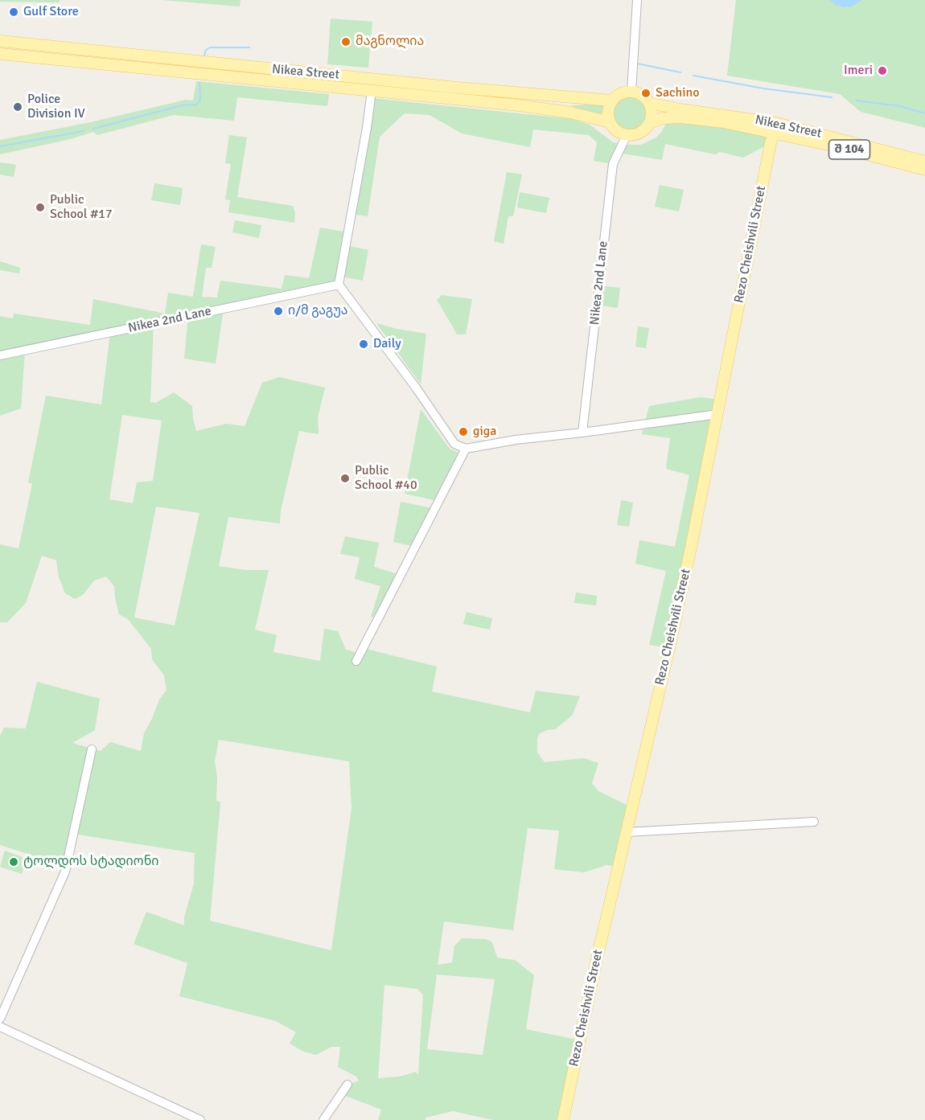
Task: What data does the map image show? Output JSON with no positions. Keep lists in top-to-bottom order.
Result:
{
  "streets": {
    "main road": ["Nikea Street", "შ 104", "Rezo Cheishvili Street"],
    "street": ["Nikea 2nd Lane"]
  },
  "crossings": [
    ["Nikea Street", "Rezo Cheishvili Street"],
    ["Nikea Street", "Nikea 2nd Lane"]
  ],
  "places": [
    "Gulf Store",
    "მაგნოლია",
    "Imeri",
    "Sachino",
    "Police Division IV",
    "Public School #17",
    "ი/მ გაგუა",
    "Daily",
    "giga",
    "Public School #40",
    "ტოლდოს სტადიონი"
  ]
}
